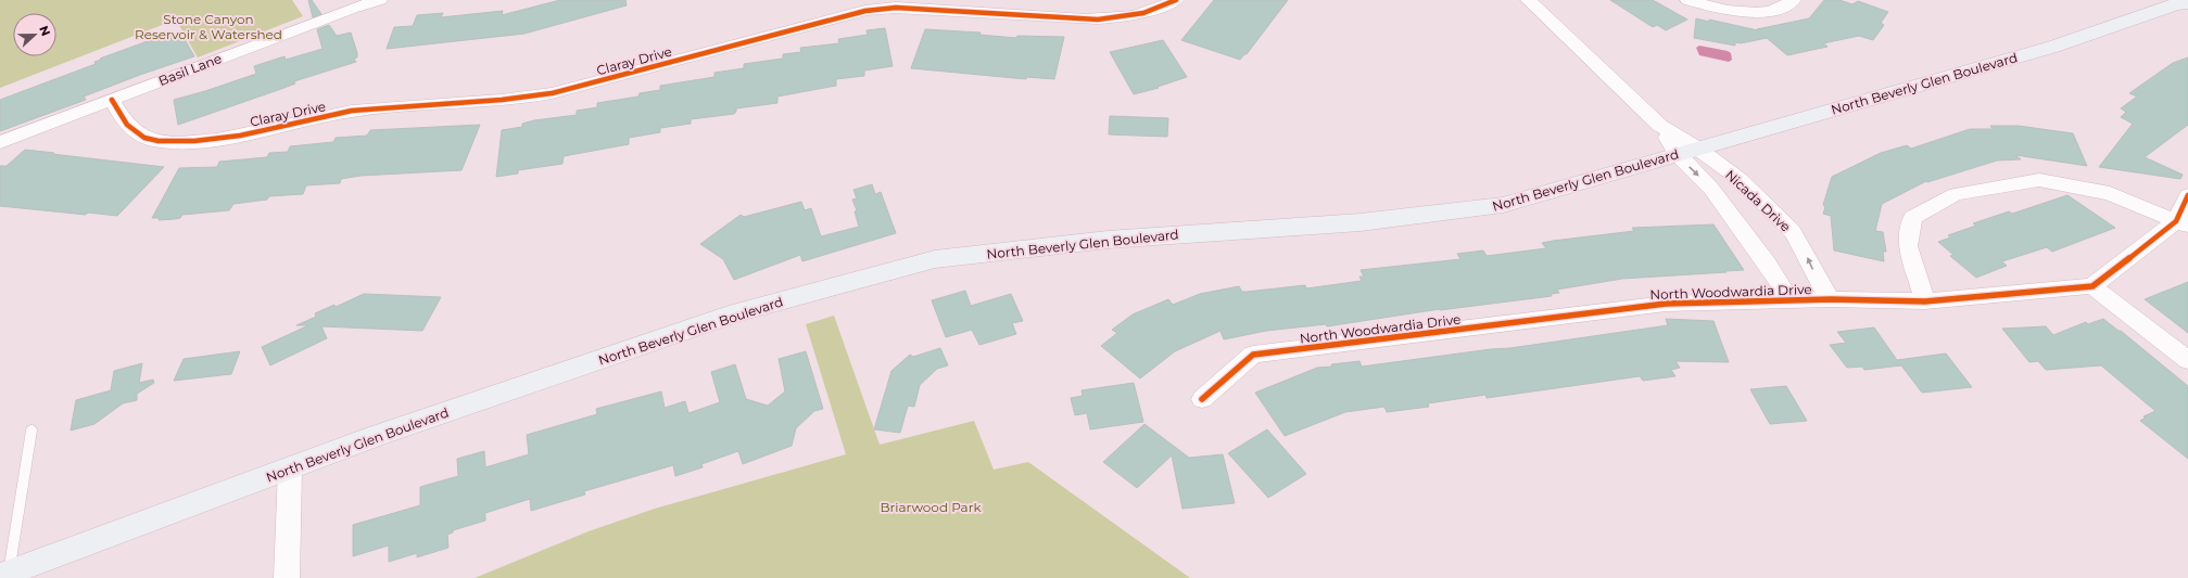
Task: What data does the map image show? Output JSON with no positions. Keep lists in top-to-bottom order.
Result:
{
  "streets": {
    "main road": ["North Beverly Glen Boulevard"],
    "street": [
      "Claray Drive",
      "Basil Lane",
      "Nicada Drive",
      "North Woodwardia Drive"
    ]
  },
  "crossings": [
    ["Claray Drive", "Basil Lane"],
    ["North Beverly Glen Boulevard", "Nicada Drive"],
    ["Nicada Drive", "North Woodwardia Drive"]
  ],
  "parks": ["Stone Canyon Reservoir & Watershed", "Briarwood Park"],
  "north": "right"
}
